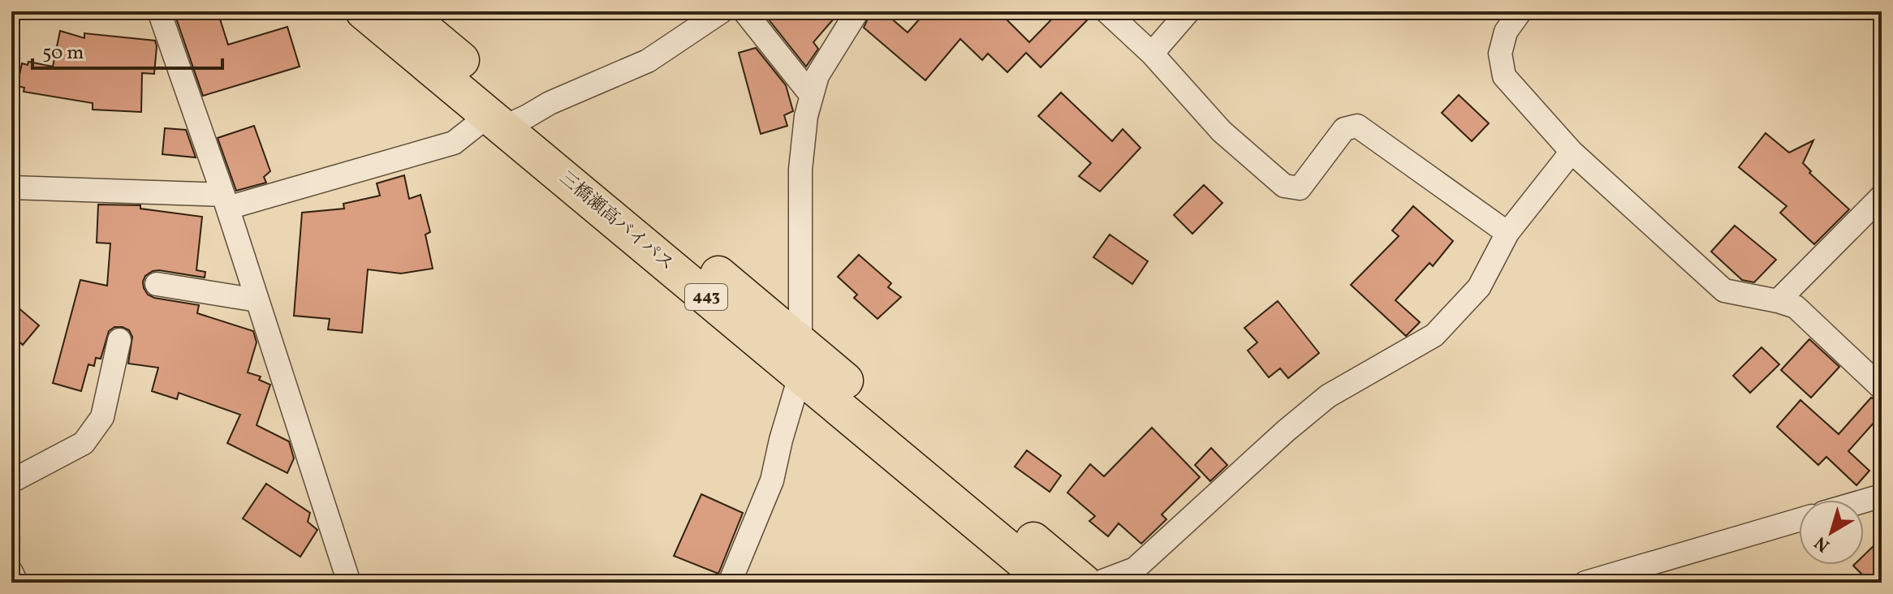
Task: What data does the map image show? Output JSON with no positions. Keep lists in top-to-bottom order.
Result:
{
  "streets": {
    "highway": ["三橋瀬高バイパス", "443"]
  },
  "scale_bar": "50 m",
  "north": "bottom left"
}
